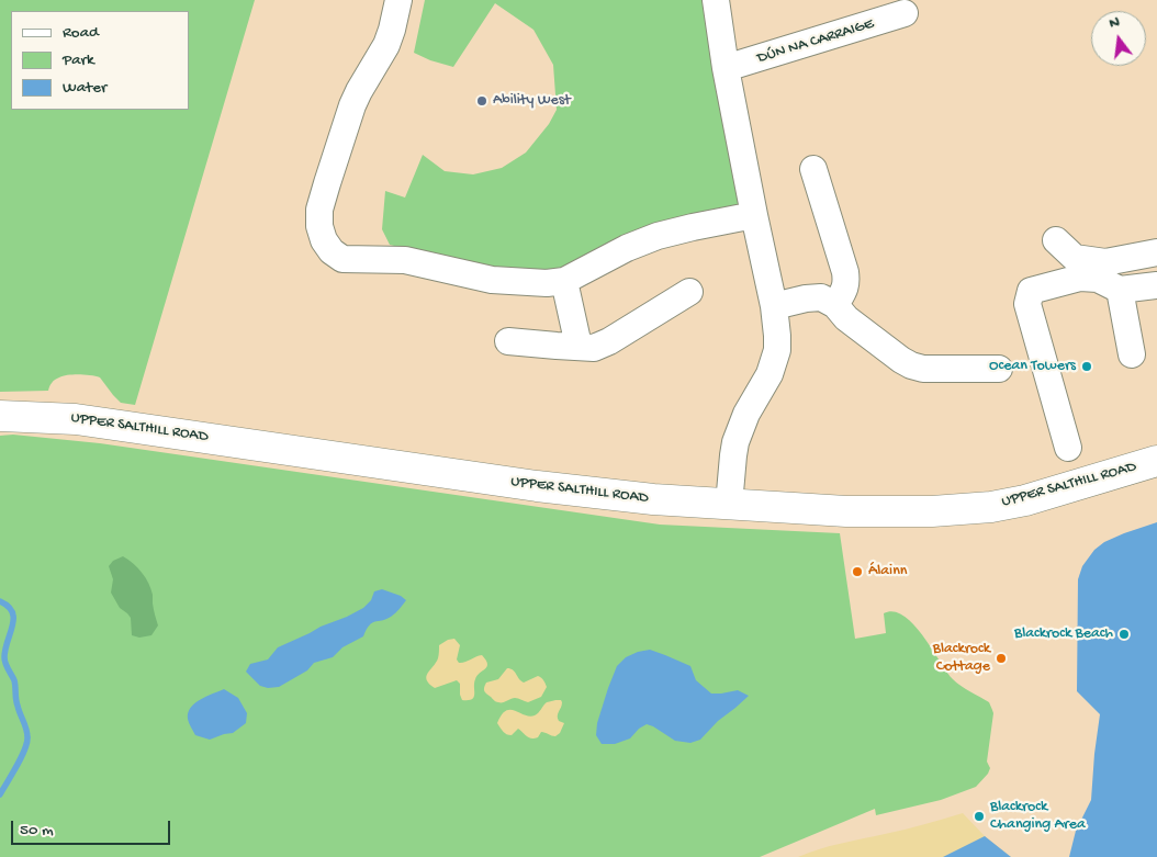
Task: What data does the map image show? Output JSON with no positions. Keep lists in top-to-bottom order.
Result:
{
  "streets": {
    "main road": ["UPPER SALTHILL ROAD"],
    "street": ["DÚN NA CARRAIGE"]
  },
  "places": [
    "Ability West",
    "Ocean Towers",
    "Álainn",
    "Blackrock Beach",
    "Blackrock Cottage",
    "Blackrock Changing Area"
  ],
  "legend": ["Road", "Park", "Water"],
  "scale_bar": "50 m",
  "north": "top"
}
